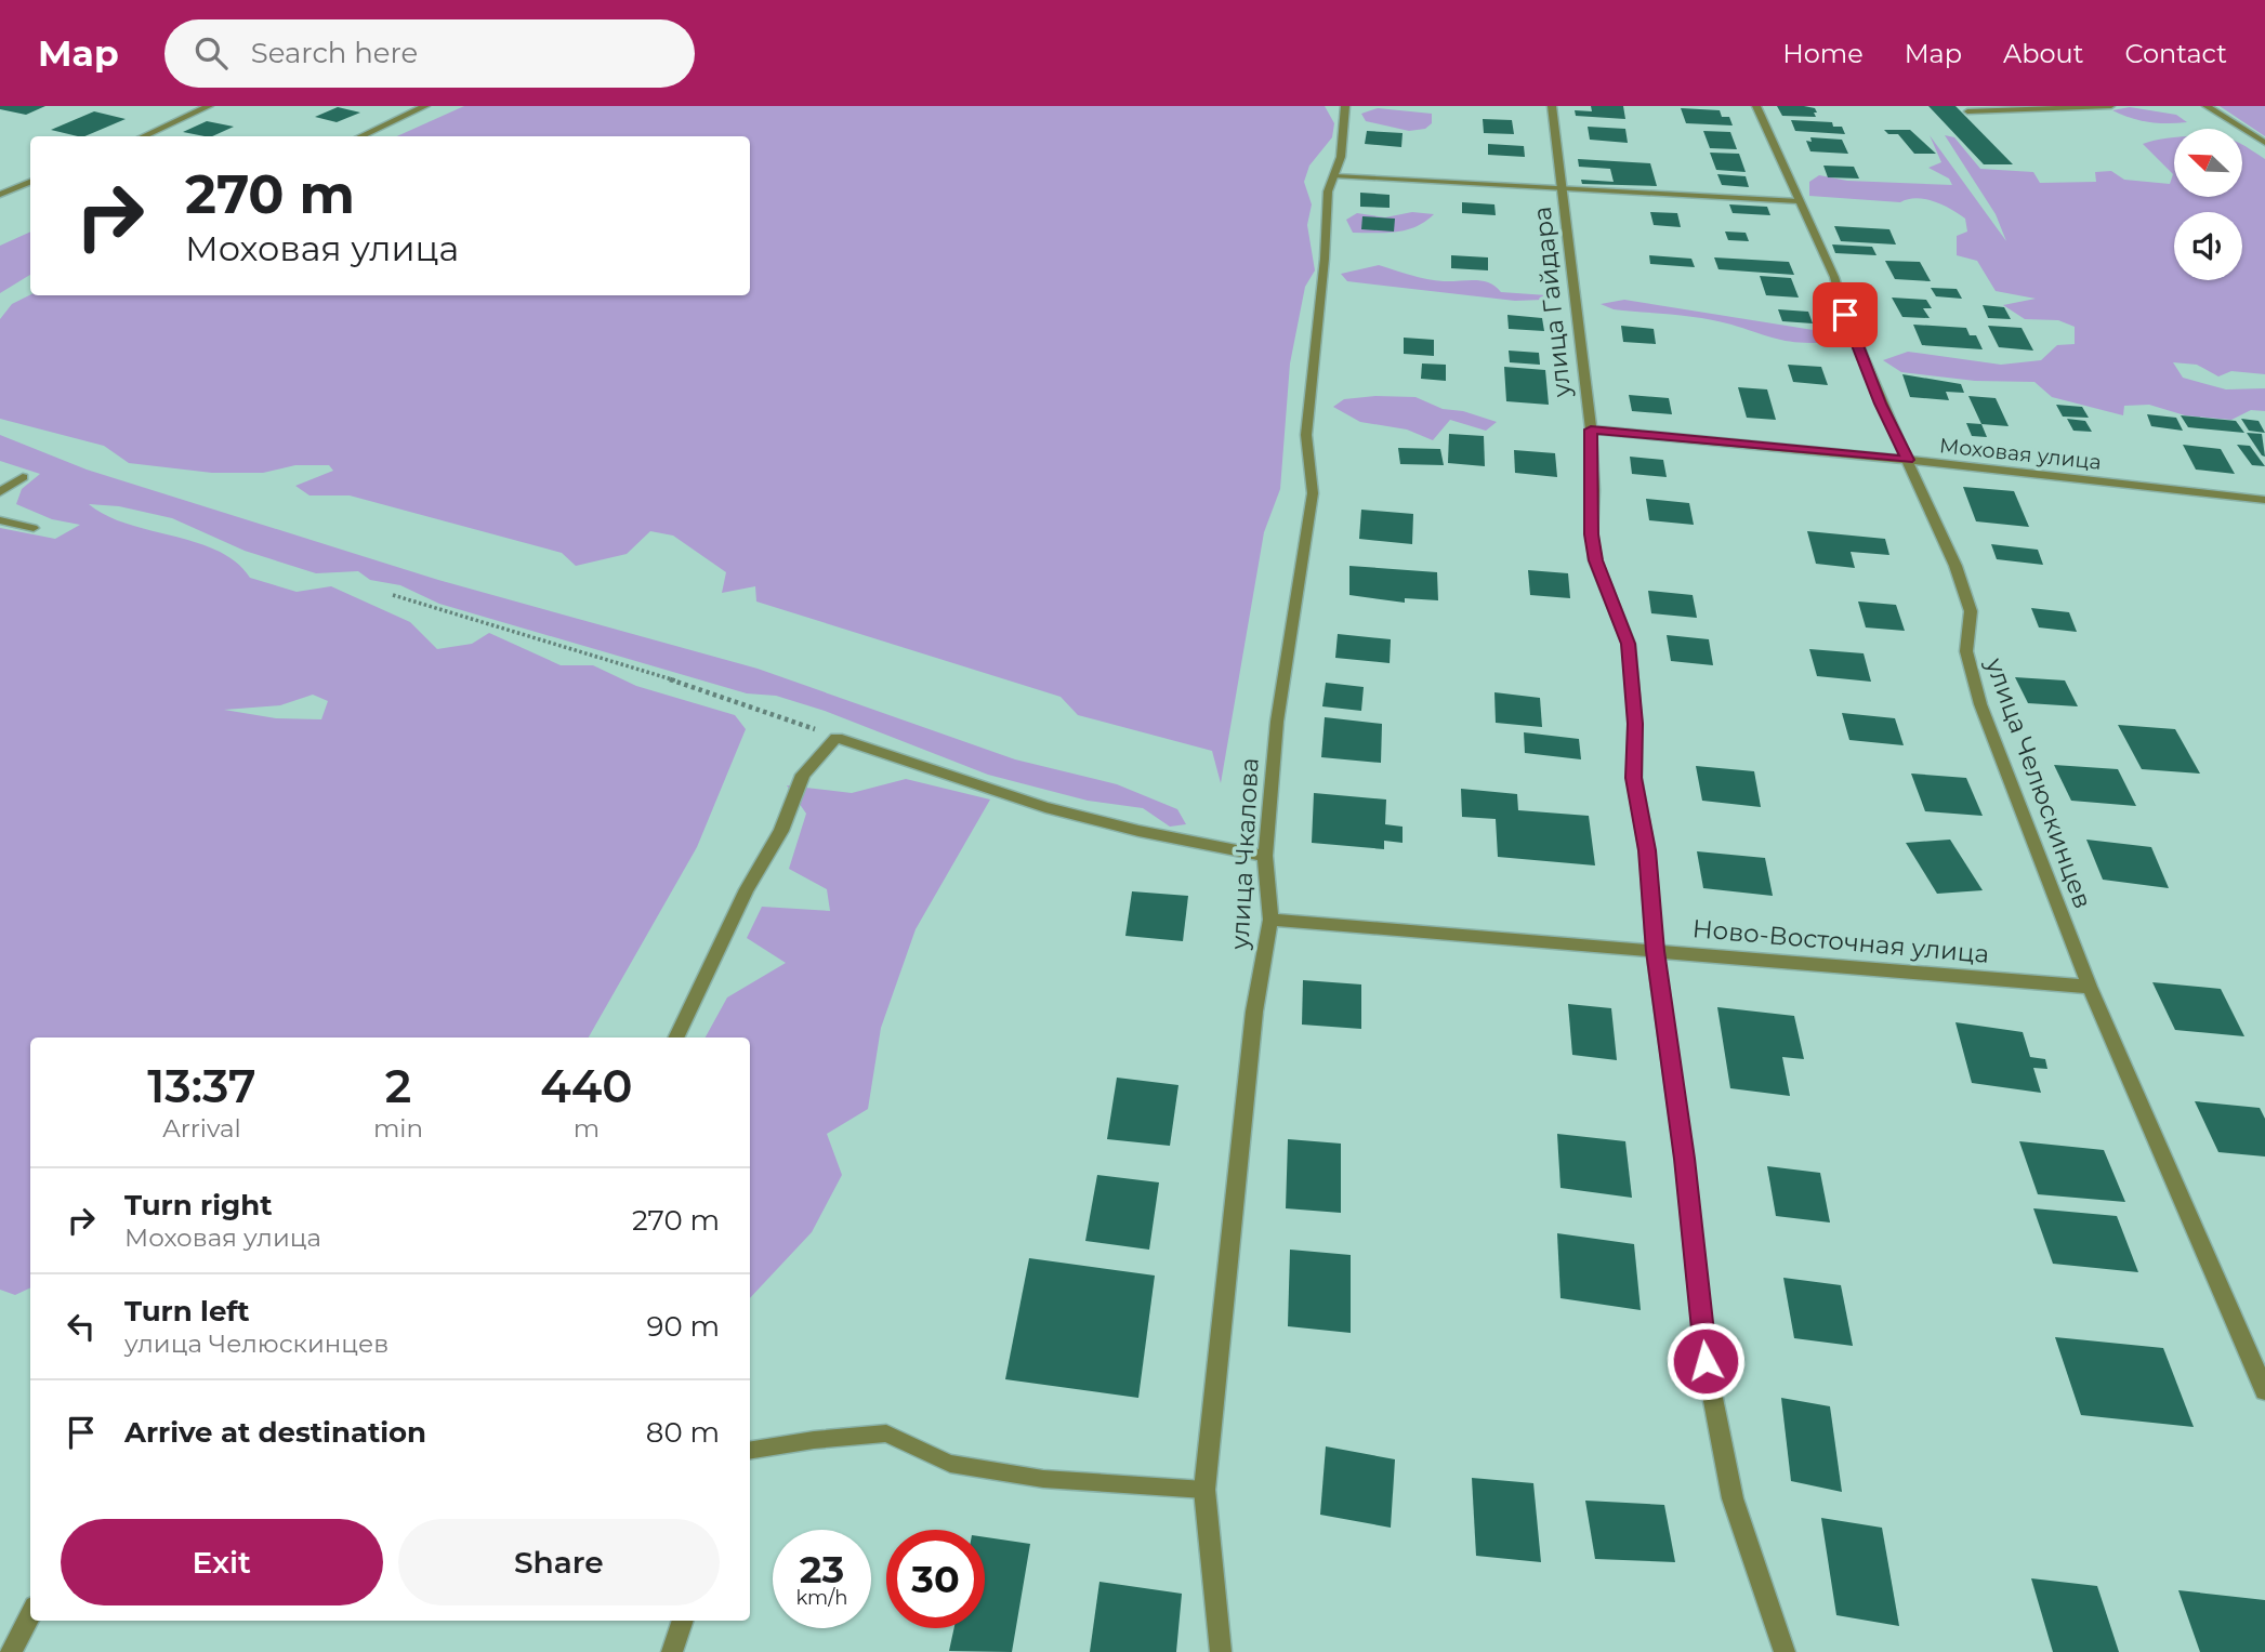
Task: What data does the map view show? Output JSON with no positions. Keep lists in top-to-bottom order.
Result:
{
  "streets": {
    "street": [
      "улица Гайдара",
      "Моховая улица",
      "улица Челюскинцев",
      "улица Чкалова",
      "Ново-Восточная улица"
    ]
  },
  "crossings": [
    ["улица Гайдара", "Моховая улица"],
    ["улица Гайдара", "Ново-Восточная улица"],
    ["Моховая улица", "улица Челюскинцев"],
    ["улица Челюскинцев", "Ново-Восточная улица"],
    ["улица Чкалова", "Ново-Восточная улица"]
  ],
  "north": "top left",
  "page": {
    "header": "Map",
    "search": "Search here",
    "nav": [
      "Home",
      "Map",
      "About",
      "Contact"
    ],
    "turn": ["270 m", "Моховая улица"],
    "eta": [
      "13:37",
      "Arrival",
      "2",
      "min",
      "440",
      "m"
    ],
    "list": [
      {
        "name": "Turn right",
        "note": "Моховая улица",
        "value": "270 m"
      },
      {
        "name": "Turn left",
        "note": "улица Челюскинцев",
        "value": "90 m"
      },
      {
        "name": "Arrive at destination",
        "value": "80 m"
      }
    ],
    "buttons": ["Exit", "Share"],
    "speed": "23 km/h",
    "limit": "30"
  }
}
